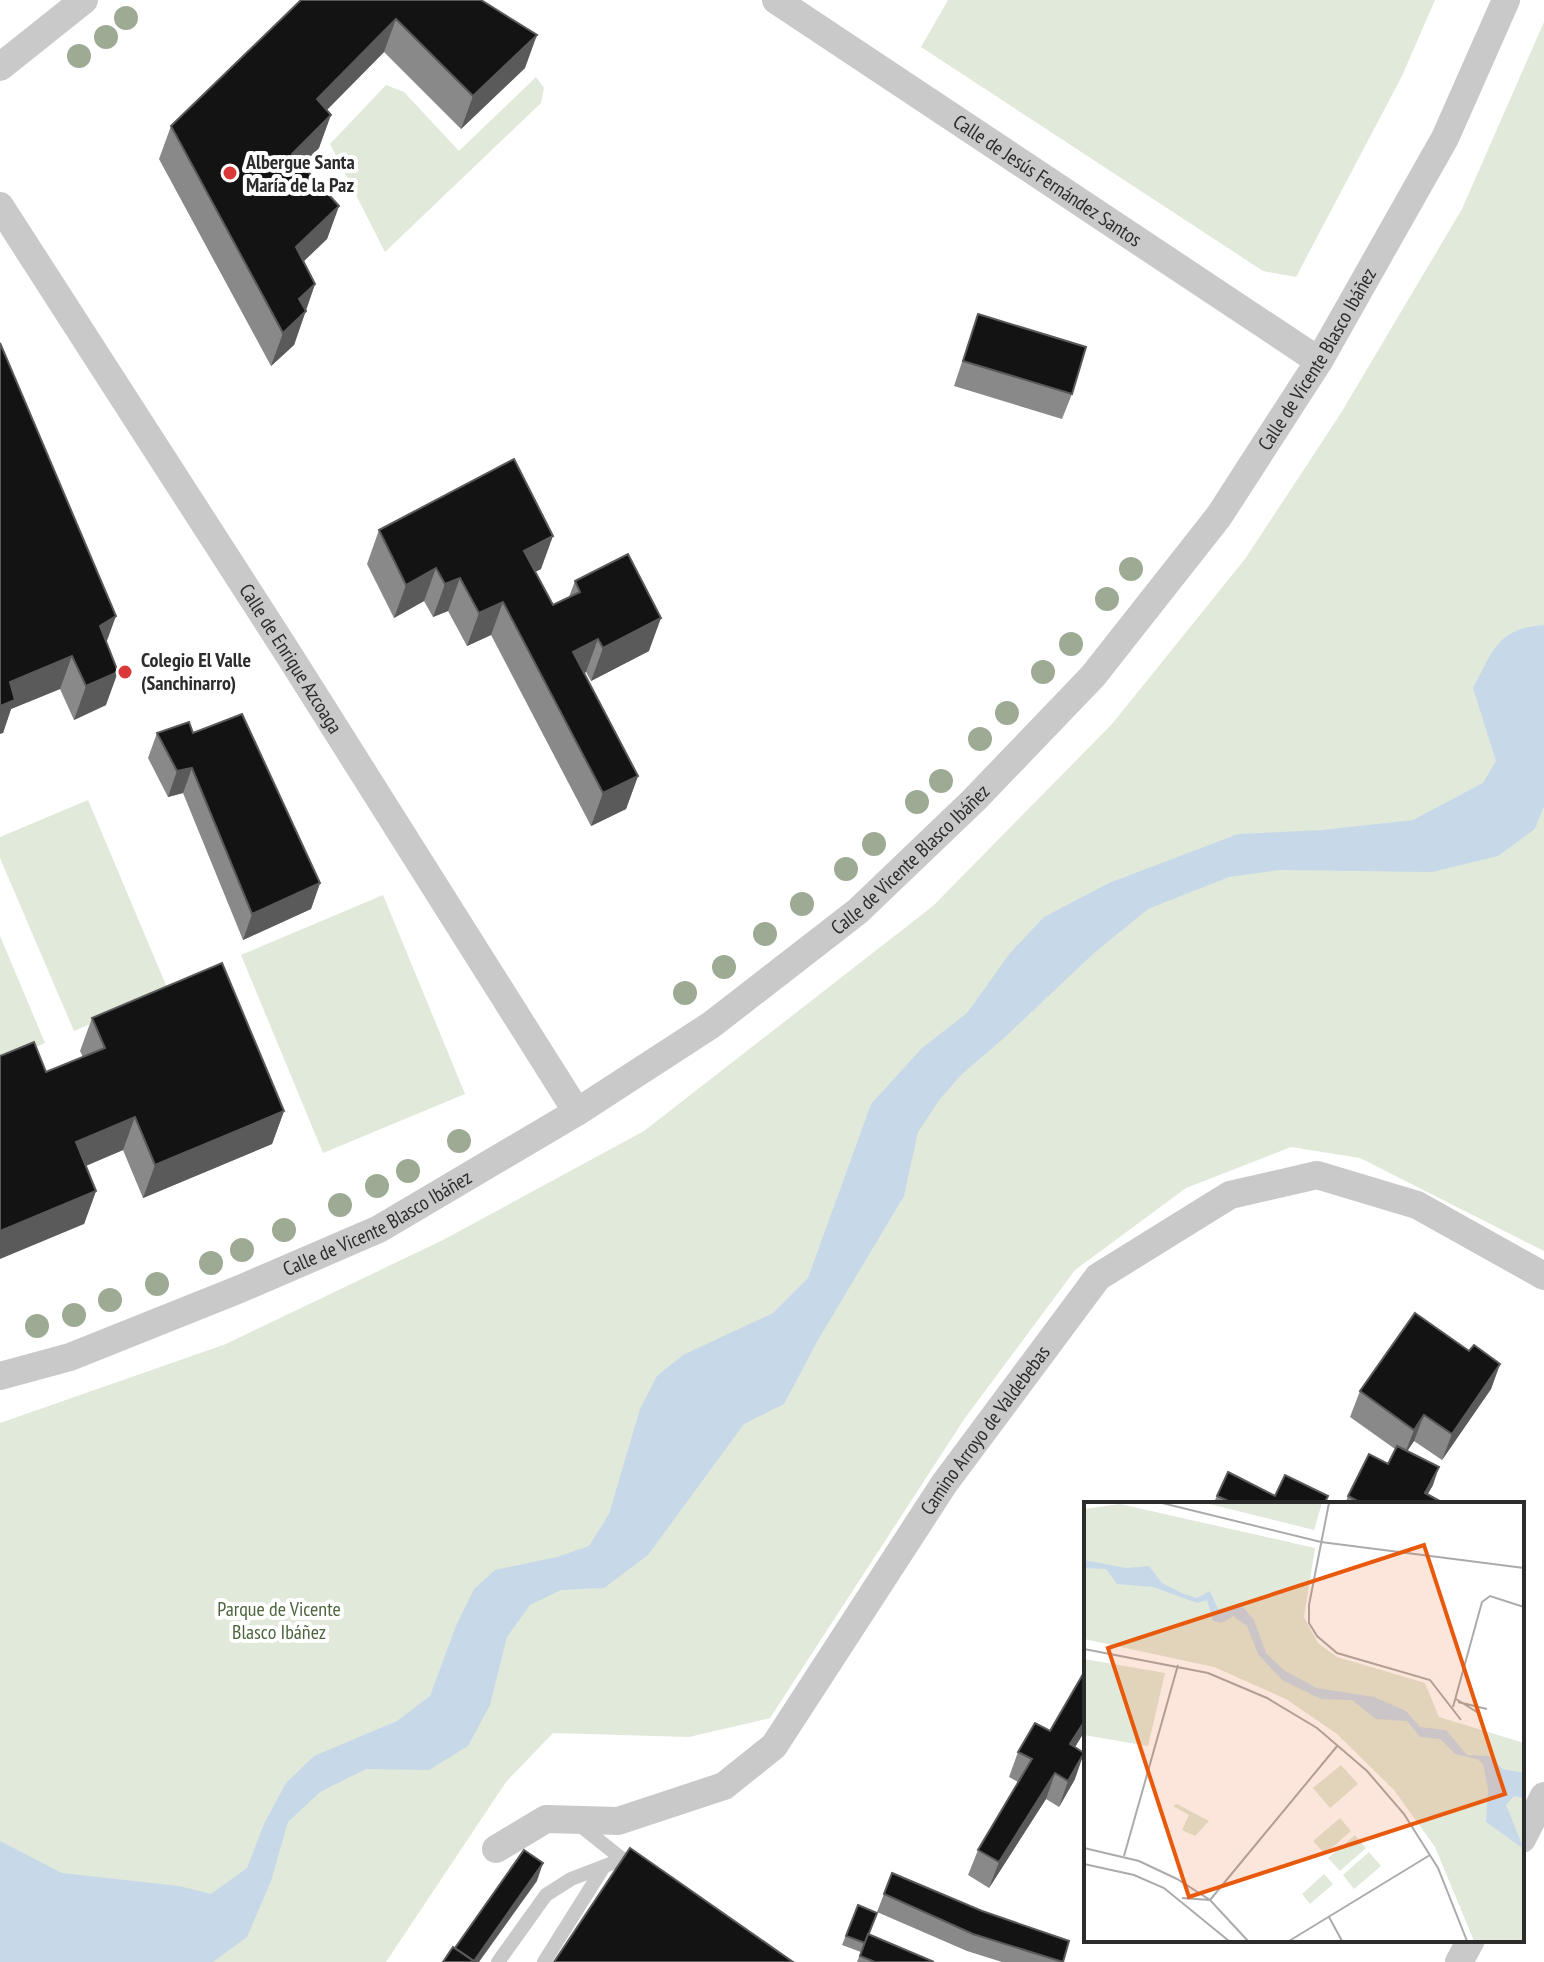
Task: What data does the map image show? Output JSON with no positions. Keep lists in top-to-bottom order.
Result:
{
  "streets": {
    "street": [
      "Calle de Jesús Fernández Santos",
      "Calle de Vicente Blasco Ibáñez",
      "Calle de Enrique Azcoaga",
      "Camino Arroyo de Valdebebas"
    ]
  },
  "crossings": [
    ["Calle de Jesús Fernández Santos", "Calle de Vicente Blasco Ibáñez"],
    ["Calle de Vicente Blasco Ibáñez", "Calle de Enrique Azcoaga"]
  ],
  "parks": ["Parque de Vicente Blasco Ibáñez"],
  "places": ["Albergue Santa María de la Paz", "Colegio El Valle (Sanchinarro)"]
}
